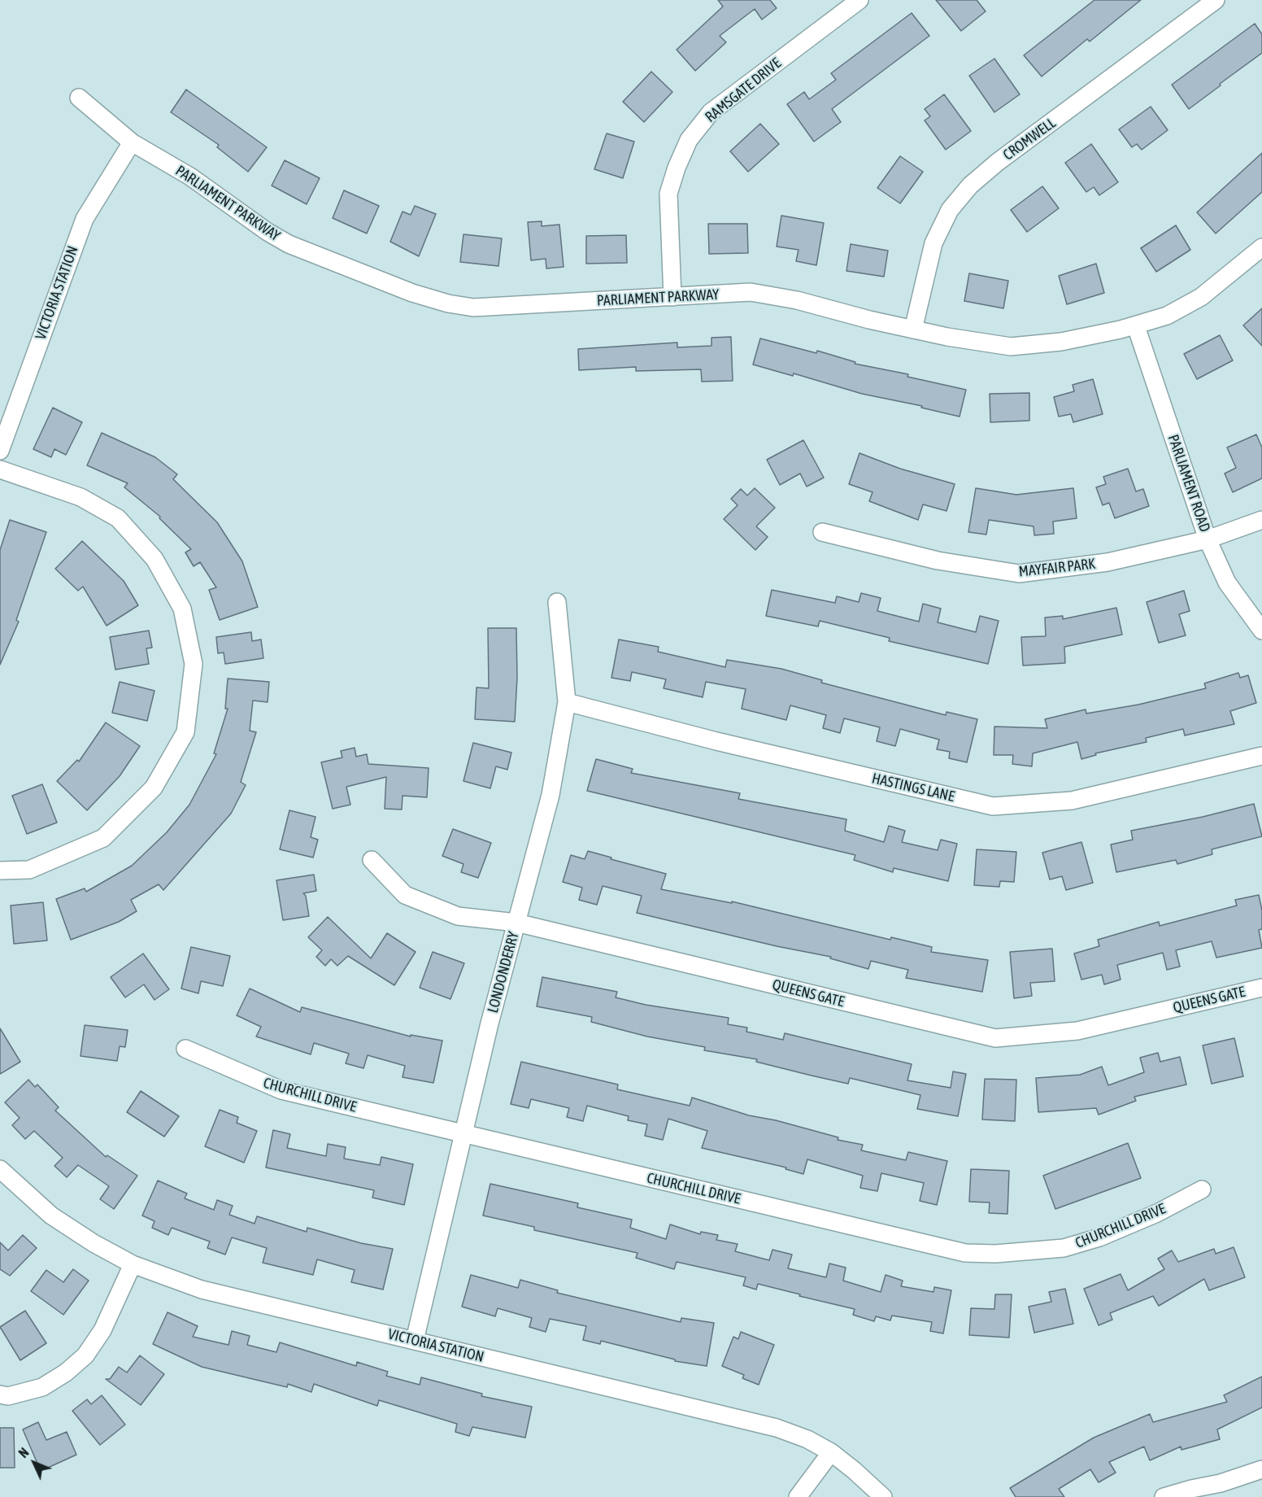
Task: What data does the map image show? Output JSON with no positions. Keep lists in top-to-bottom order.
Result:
{
  "streets": {
    "street": [
      "RAMSGATE DRIVE",
      "CROMWELL",
      "PARLIAMENT PARKWAY",
      "VICTORIA STATION",
      "PARLIAMENT ROAD",
      "MAYFAIR PARK",
      "HASTINGS LANE",
      "LONDONDERRY",
      "QUEENS GATE",
      "CHURCHILL DRIVE"
    ]
  },
  "crossings": [
    ["RAMSGATE DRIVE", "PARLIAMENT PARKWAY"],
    ["CROMWELL", "PARLIAMENT PARKWAY"],
    ["PARLIAMENT PARKWAY", "VICTORIA STATION"],
    ["PARLIAMENT PARKWAY", "PARLIAMENT ROAD"],
    ["VICTORIA STATION", "LONDONDERRY"],
    ["PARLIAMENT ROAD", "MAYFAIR PARK"],
    ["HASTINGS LANE", "LONDONDERRY"],
    ["LONDONDERRY", "QUEENS GATE"],
    ["LONDONDERRY", "CHURCHILL DRIVE"]
  ],
  "north": "top left"
}
